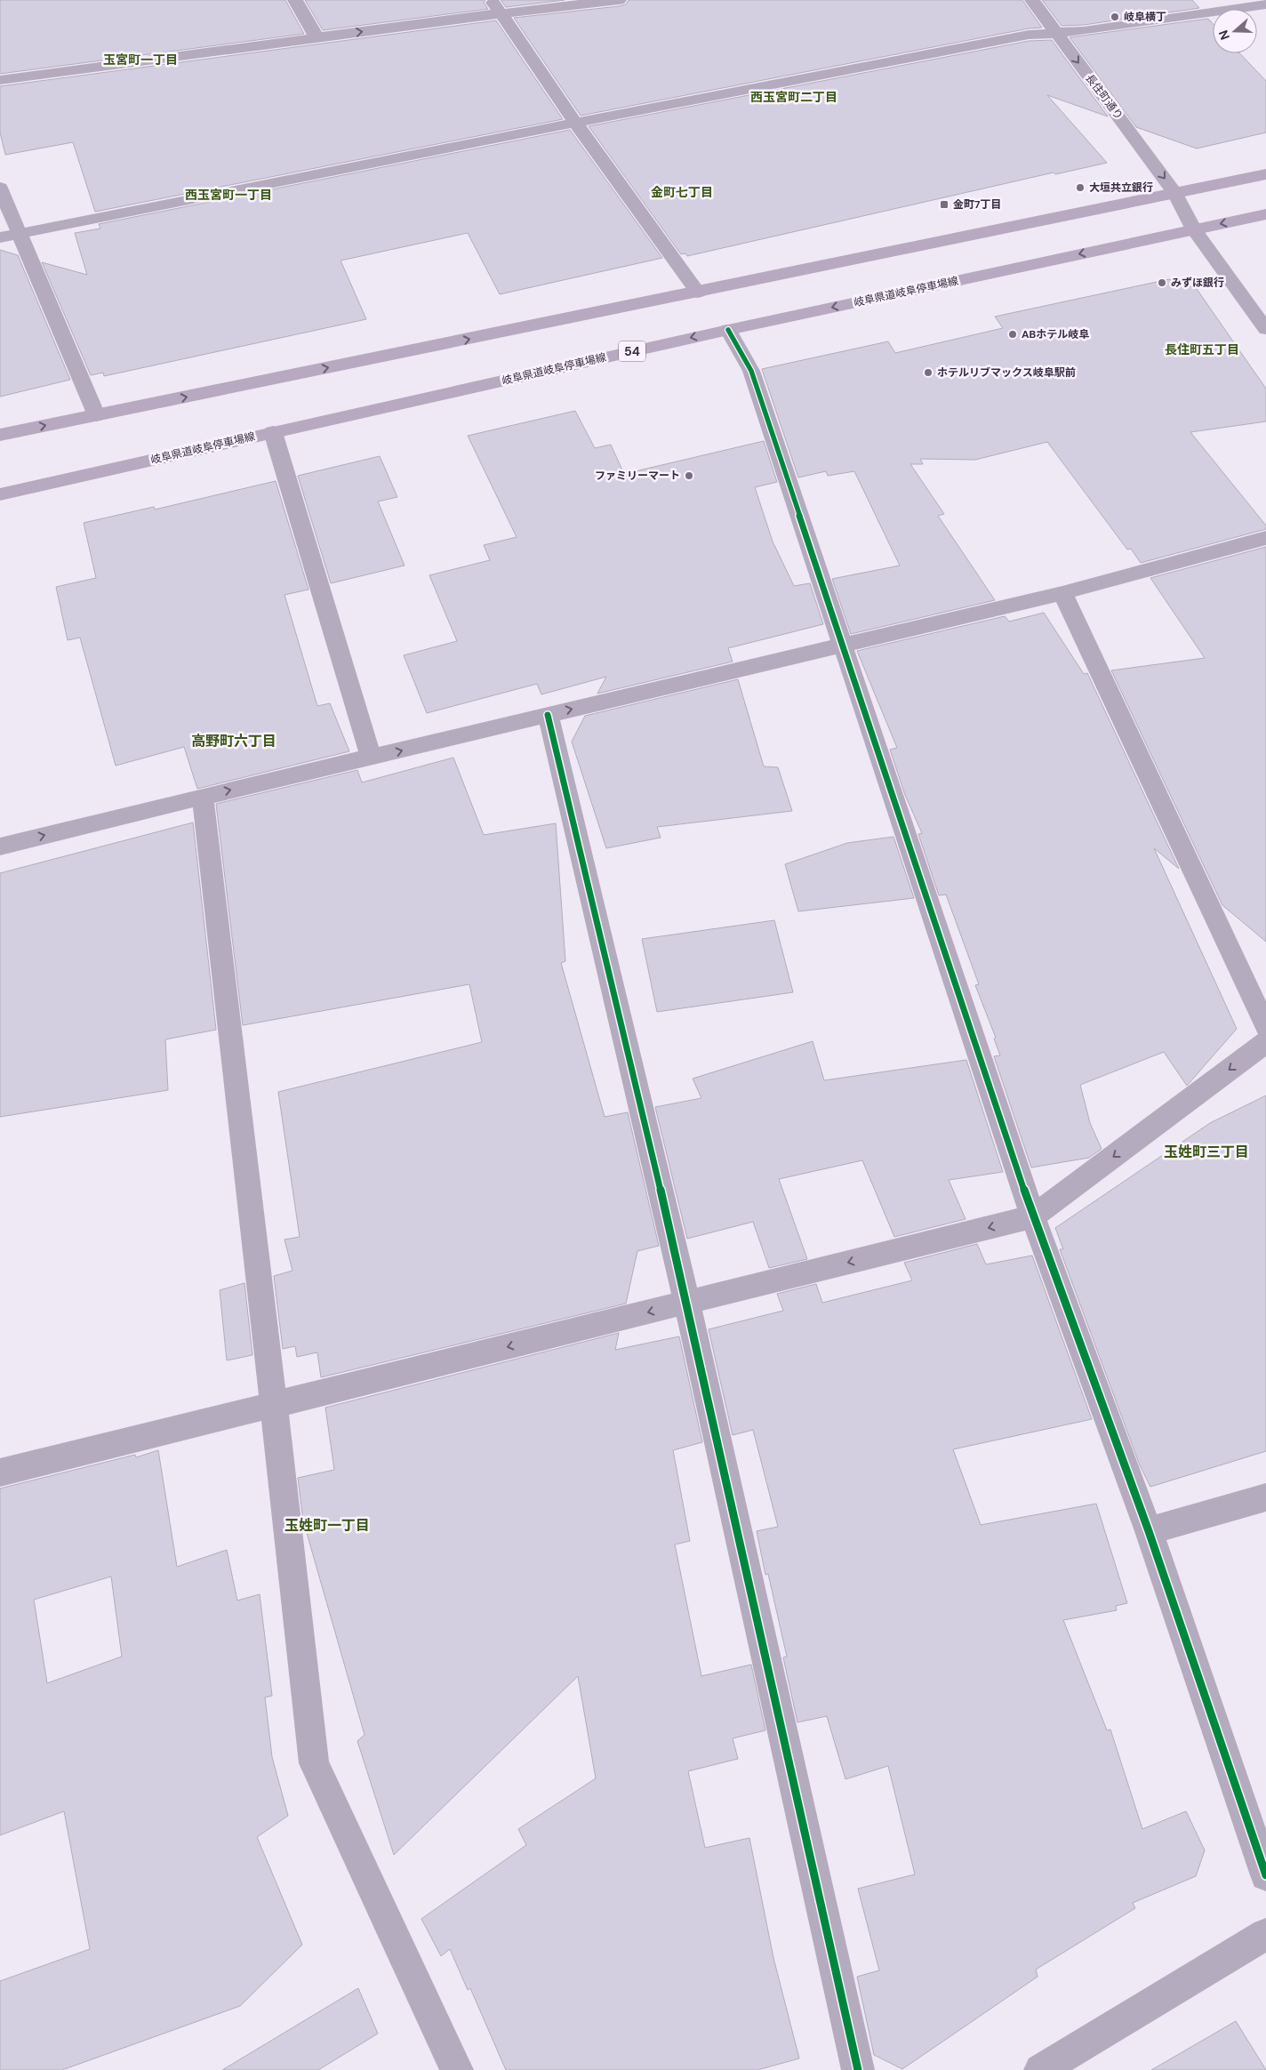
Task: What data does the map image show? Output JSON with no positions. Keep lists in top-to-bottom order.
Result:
{
  "streets": {
    "main road": ["岐阜県道岐阜停車場線", "54"],
    "street": ["長住町通り"]
  },
  "crossings": [
    ["長住町通り", "岐阜県道岐阜停車場線"]
  ],
  "one_way": ["長住町通り"],
  "districts": [
    "玉宮町一丁目",
    "西玉宮町二丁目",
    "金町七丁目",
    "西玉宮町一丁目",
    "長住町五丁目",
    "高野町六丁目",
    "玉姓町三丁目",
    "玉姓町一丁目"
  ],
  "places": {
    "other": [
      "岐阜横丁",
      "大垣共立銀行",
      "みずほ銀行",
      "ABホテル岐阜",
      "ホテルリブマックス岐阜駅前",
      "ファミリーマート"
    ],
    "transit": ["金町7丁目"]
  },
  "north": "left"
}
